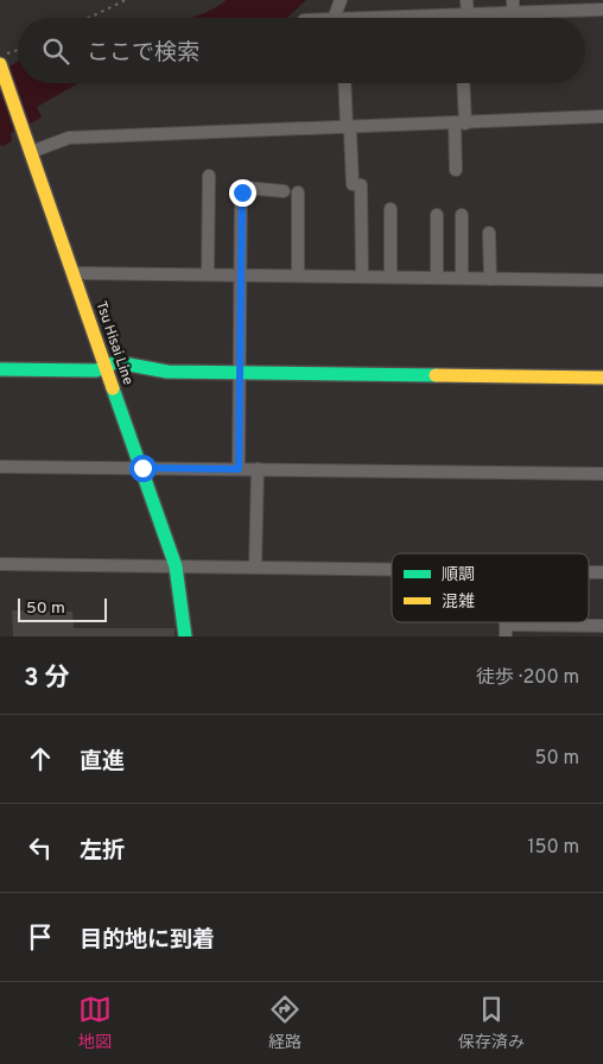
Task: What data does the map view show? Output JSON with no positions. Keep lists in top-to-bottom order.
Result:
{
  "streets": {
    "street": ["Tsu Hisai Line"]
  },
  "legend": ["順調", "混雑"],
  "scale_bar": "50 m",
  "page": {
    "search": "ここで検索",
    "scale": "50 m",
    "heading": ["3 分", "徒歩 · 200 m"],
    "list": [
      ["直進", "50 m"],
      ["左折", "150 m"],
      "目的地に到着"
    ],
    "nav": ["地図", "経路", "保存済み"]
  }
}
